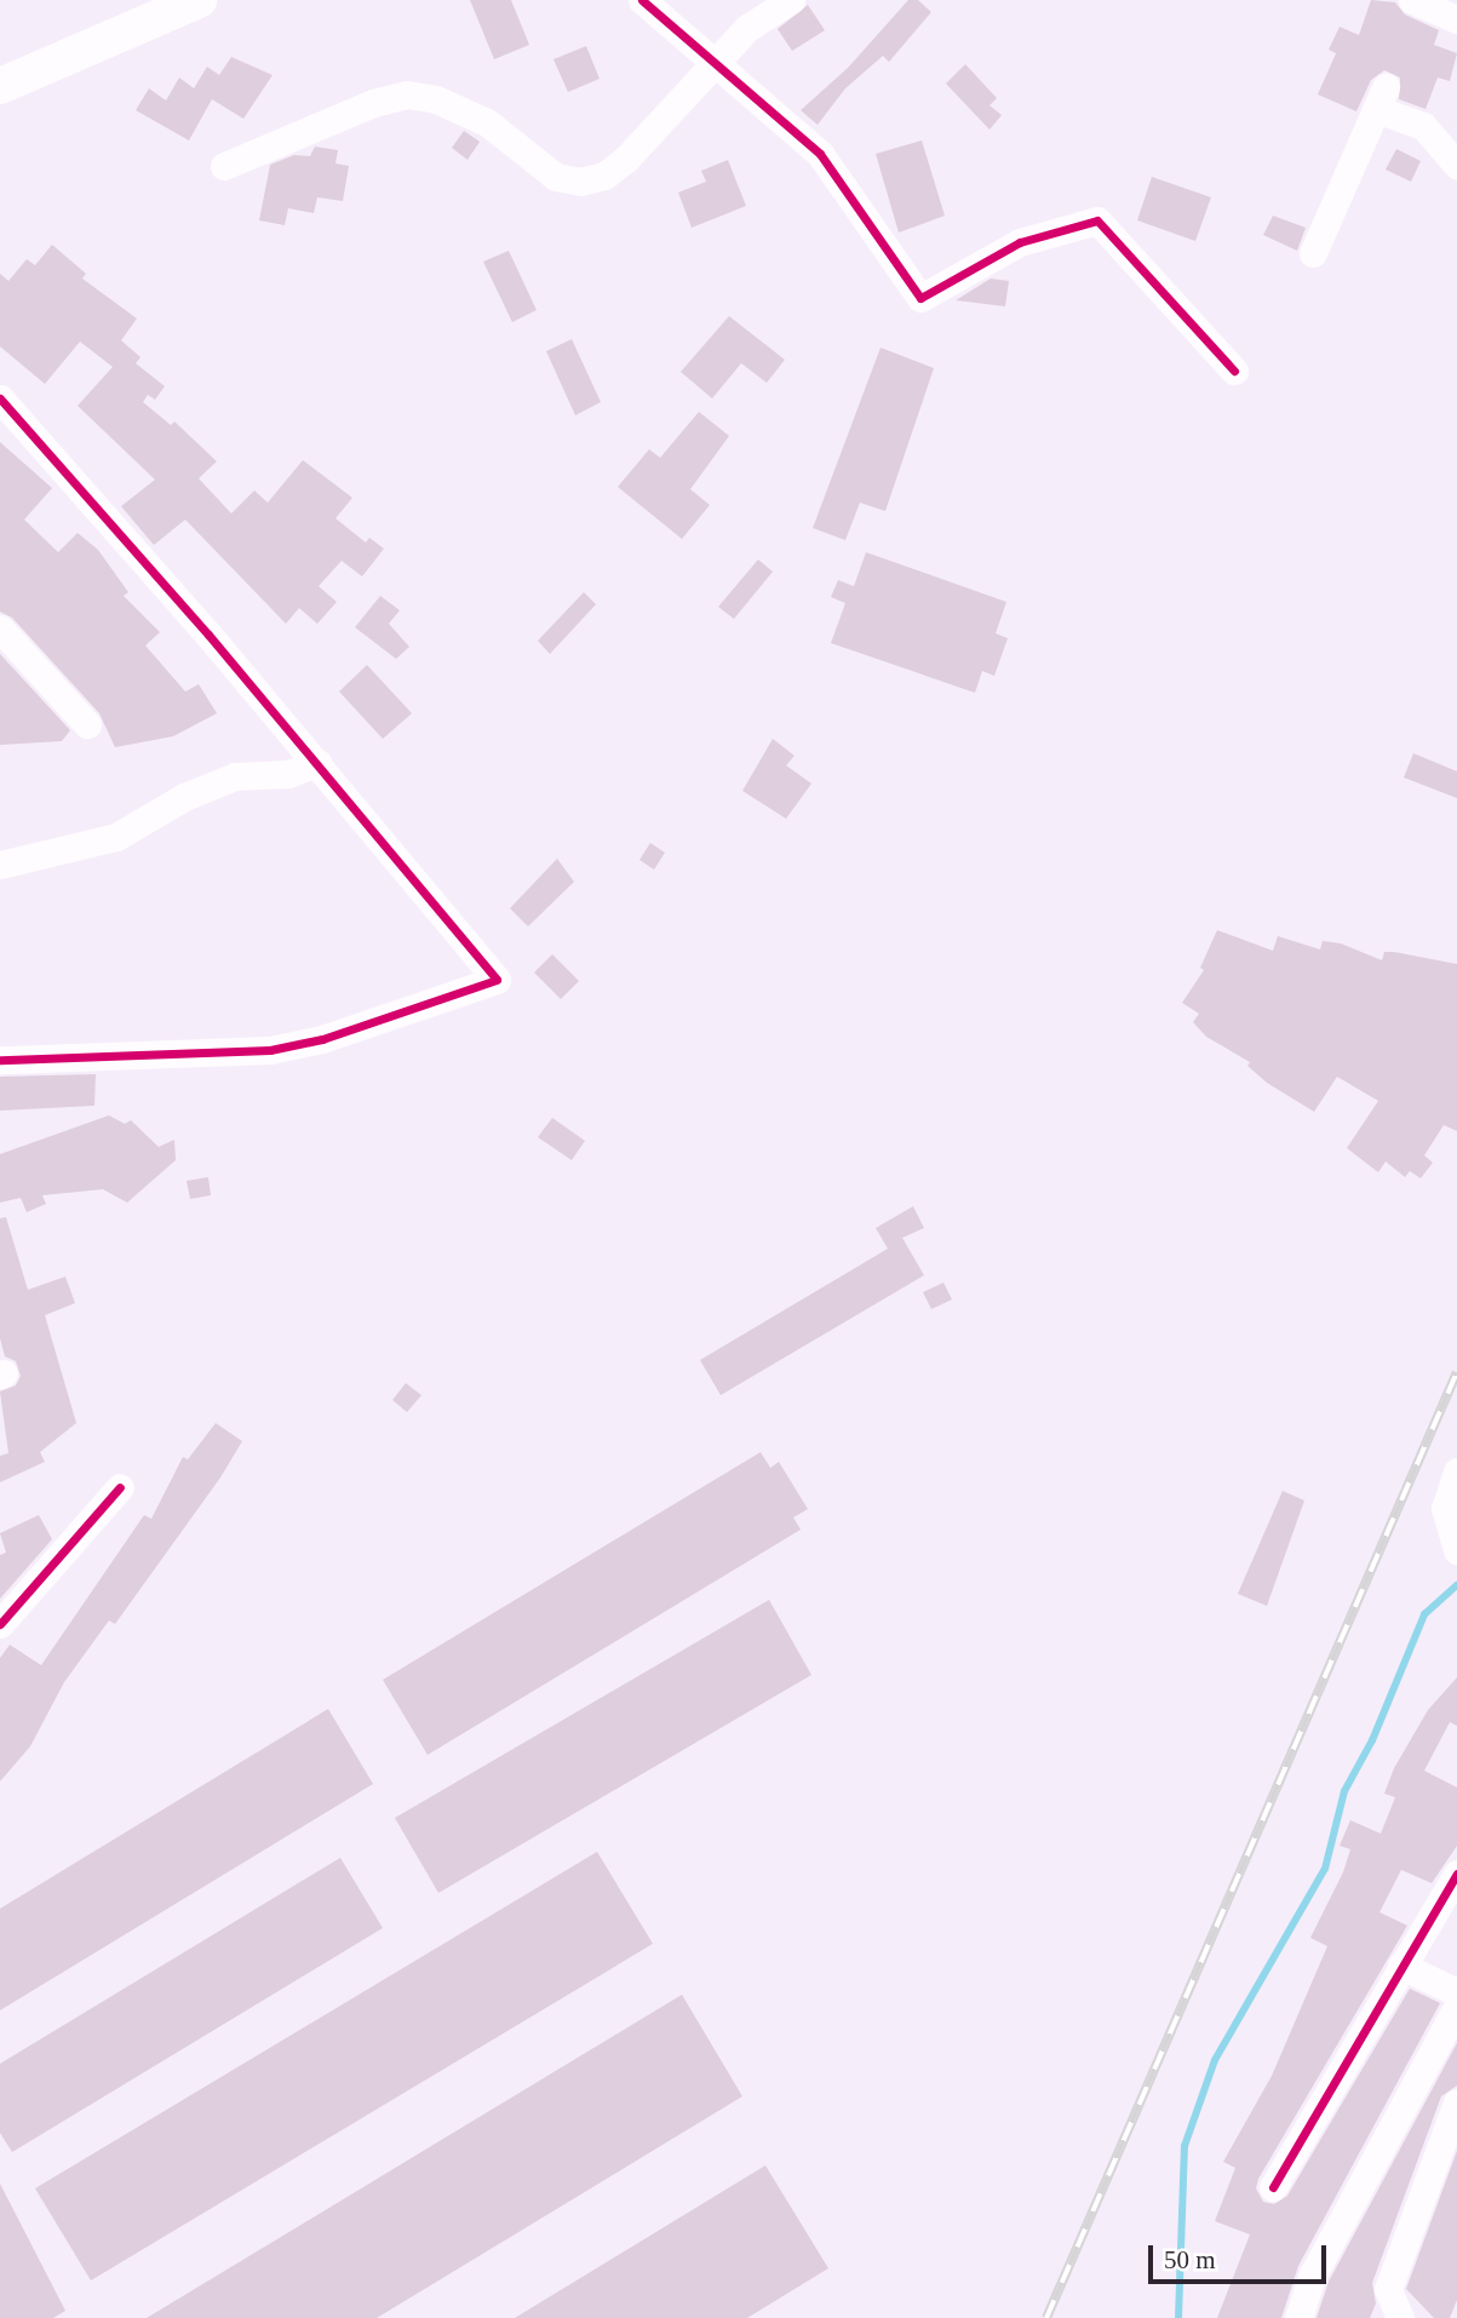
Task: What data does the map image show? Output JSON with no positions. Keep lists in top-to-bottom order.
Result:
{
  "scale_bar": "50 m"
}
